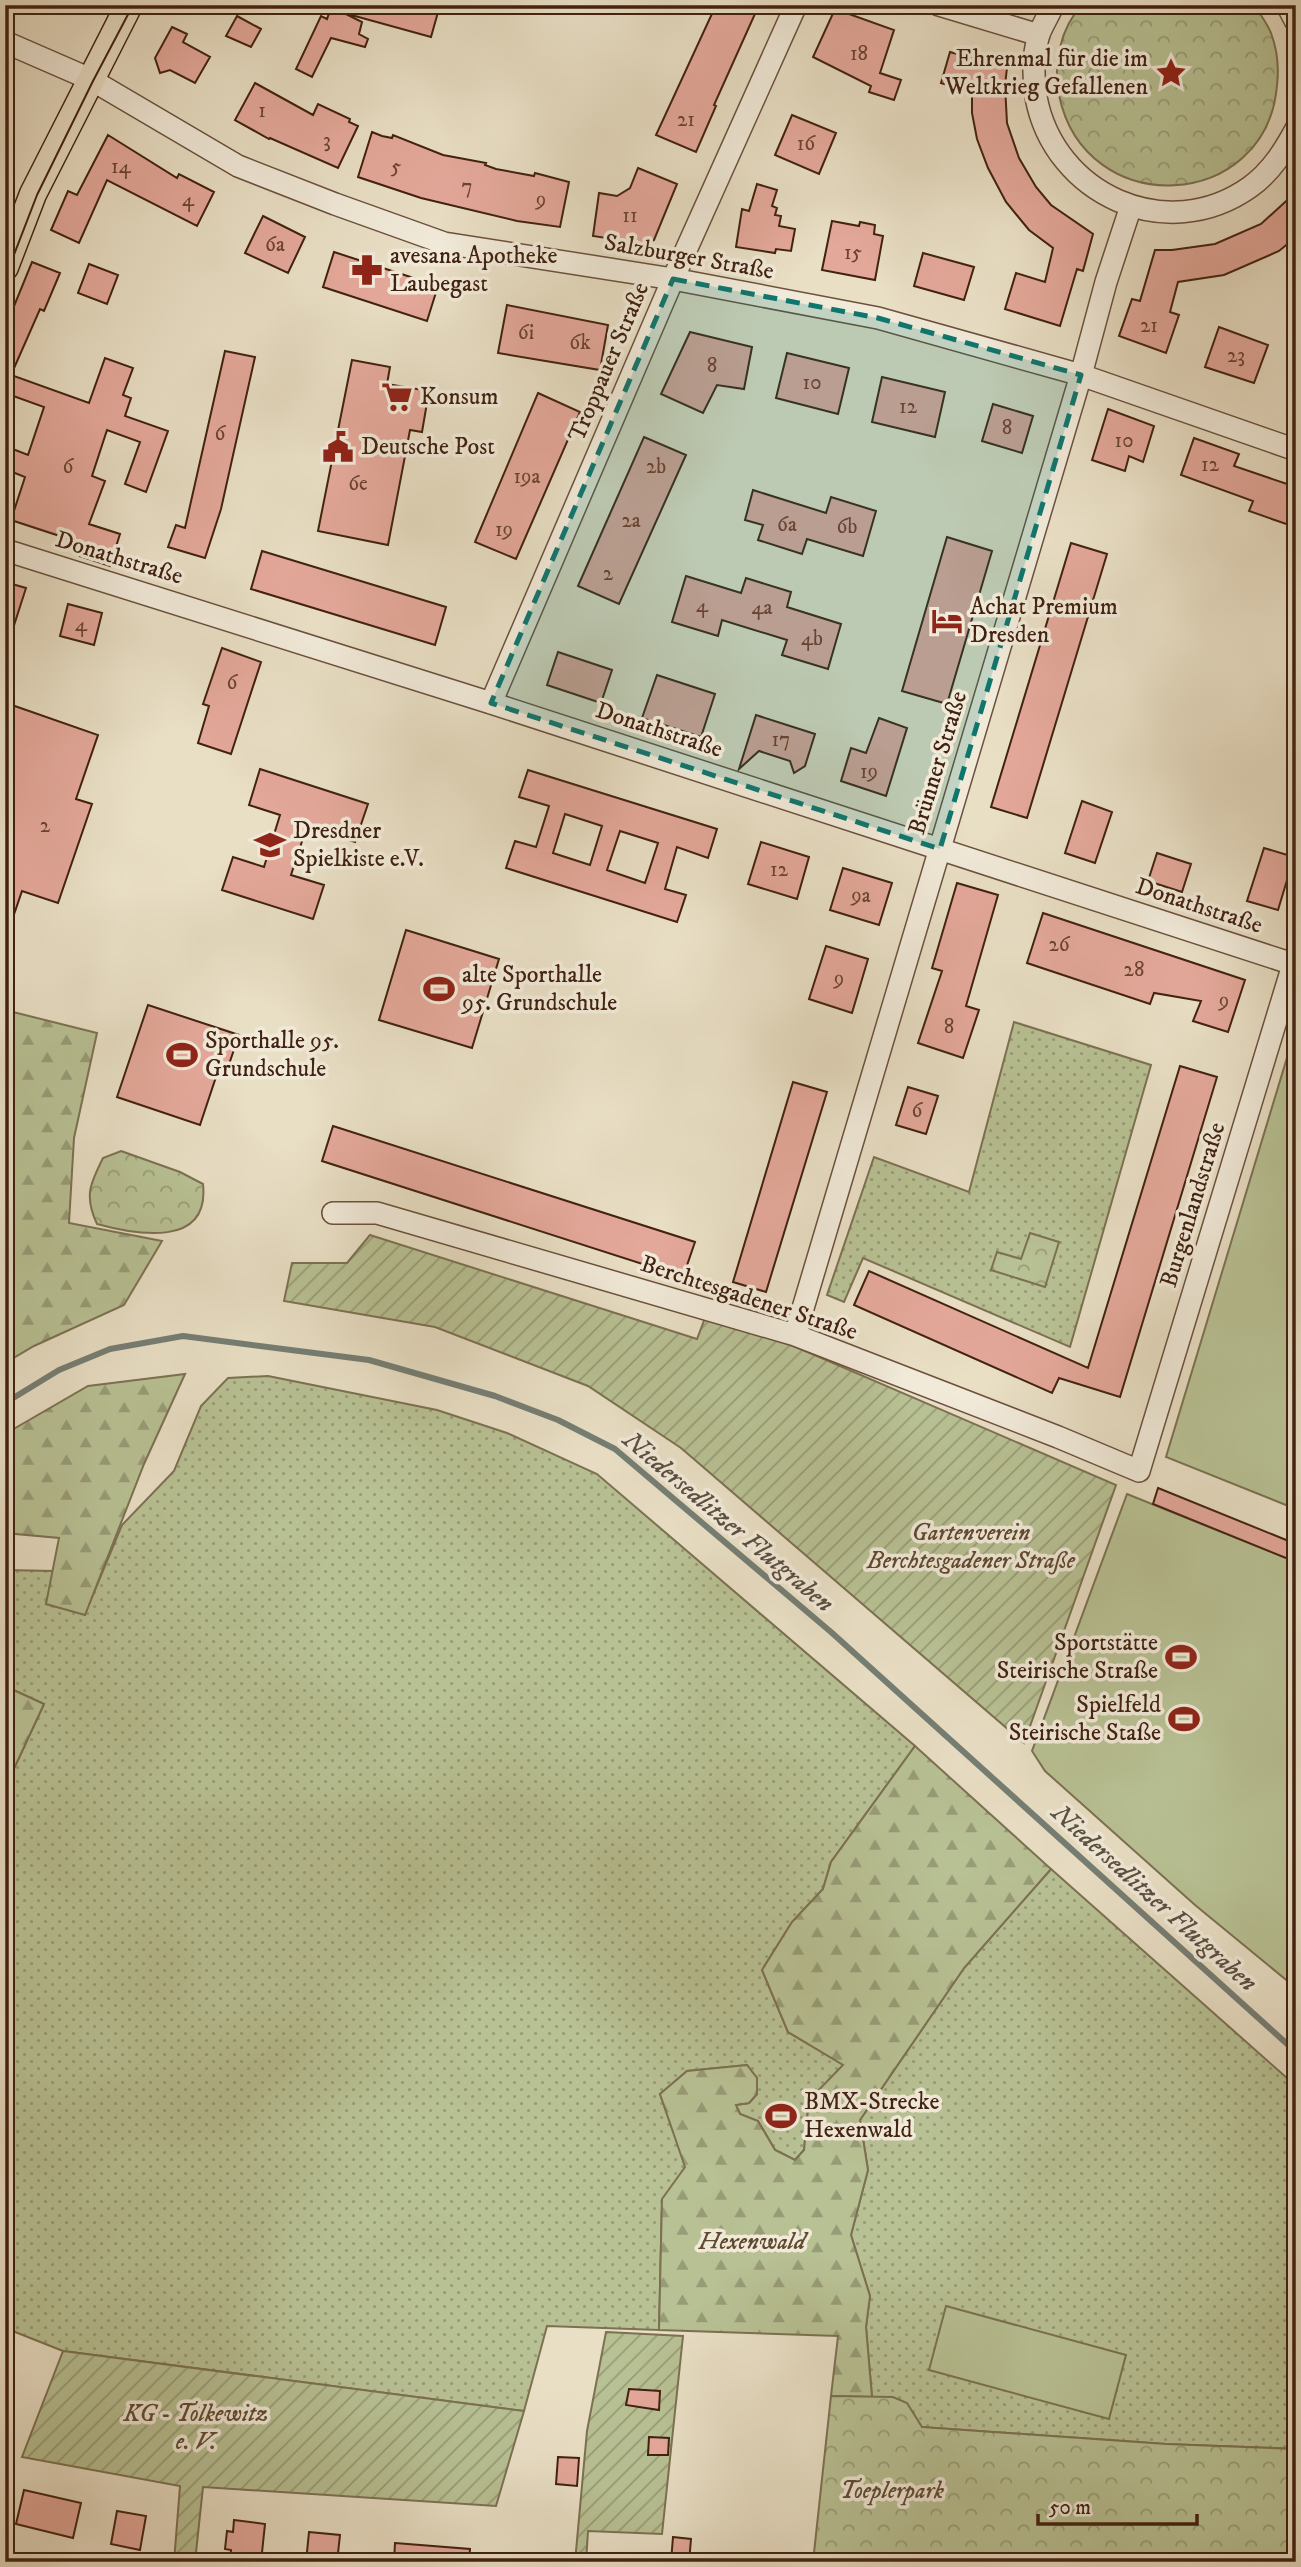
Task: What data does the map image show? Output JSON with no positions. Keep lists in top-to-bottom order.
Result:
{
  "streets": {
    "street": [
      "Salzburger Straße",
      "Troppauer Straße",
      "Donathstraße",
      "Brünner Straße",
      "Burgenlandstraße",
      "Berchtesgadener Straße"
    ]
  },
  "crossings": [
    ["Salzburger Straße", "Troppauer Straße"],
    ["Salzburger Straße", "Brünner Straße"],
    ["Troppauer Straße", "Donathstraße"],
    ["Donathstraße", "Brünner Straße"],
    ["Donathstraße", "Burgenlandstraße"],
    ["Brünner Straße", "Berchtesgadener Straße"],
    ["Burgenlandstraße", "Berchtesgadener Straße"]
  ],
  "water": ["Niedersedlitzer Flutgraben"],
  "parks": [
    "Gartenverein Berchtesgadener Straße",
    "Hexenwald",
    "KG - Tolkewitz e. V.",
    "Toeplerpark"
  ],
  "places": {
    "place": ["Ehrenmal für die im Weltkrieg Gefallenen"],
    "pharmacy": ["avesana Apotheke Laubegast"],
    "supermarket": ["Konsum"],
    "public building": ["Deutsche Post"],
    "hotel": ["Achat Premium Dresden"],
    "school or university": ["Dresdner Spielkiste e.V."],
    "sports": [
      "alte Sporthalle 95. Grundschule",
      "Sporthalle 95. Grundschule",
      "Sportstätte Steirische Straße",
      "Spielfeld Steirische Staße",
      "BMX-Strecke Hexenwald"
    ]
  },
  "house_numbers": [
    "18",
    "1",
    "21",
    "3",
    "16",
    "14",
    "5",
    "7",
    "4",
    "9",
    "11",
    "6a",
    "15",
    "21",
    "6i",
    "6k",
    "23",
    "8",
    "10",
    "12",
    "8",
    "6",
    "10",
    "12",
    "6",
    "2b",
    "19a",
    "6e",
    "2a",
    "6a",
    "6b",
    "19",
    "2",
    "4",
    "4a",
    "4",
    "4b",
    "6",
    "17",
    "19",
    "2",
    "12",
    "9a",
    "26",
    "28",
    "9",
    "9",
    "8",
    "6"
  ],
  "scale_bar": "50 m"
}
